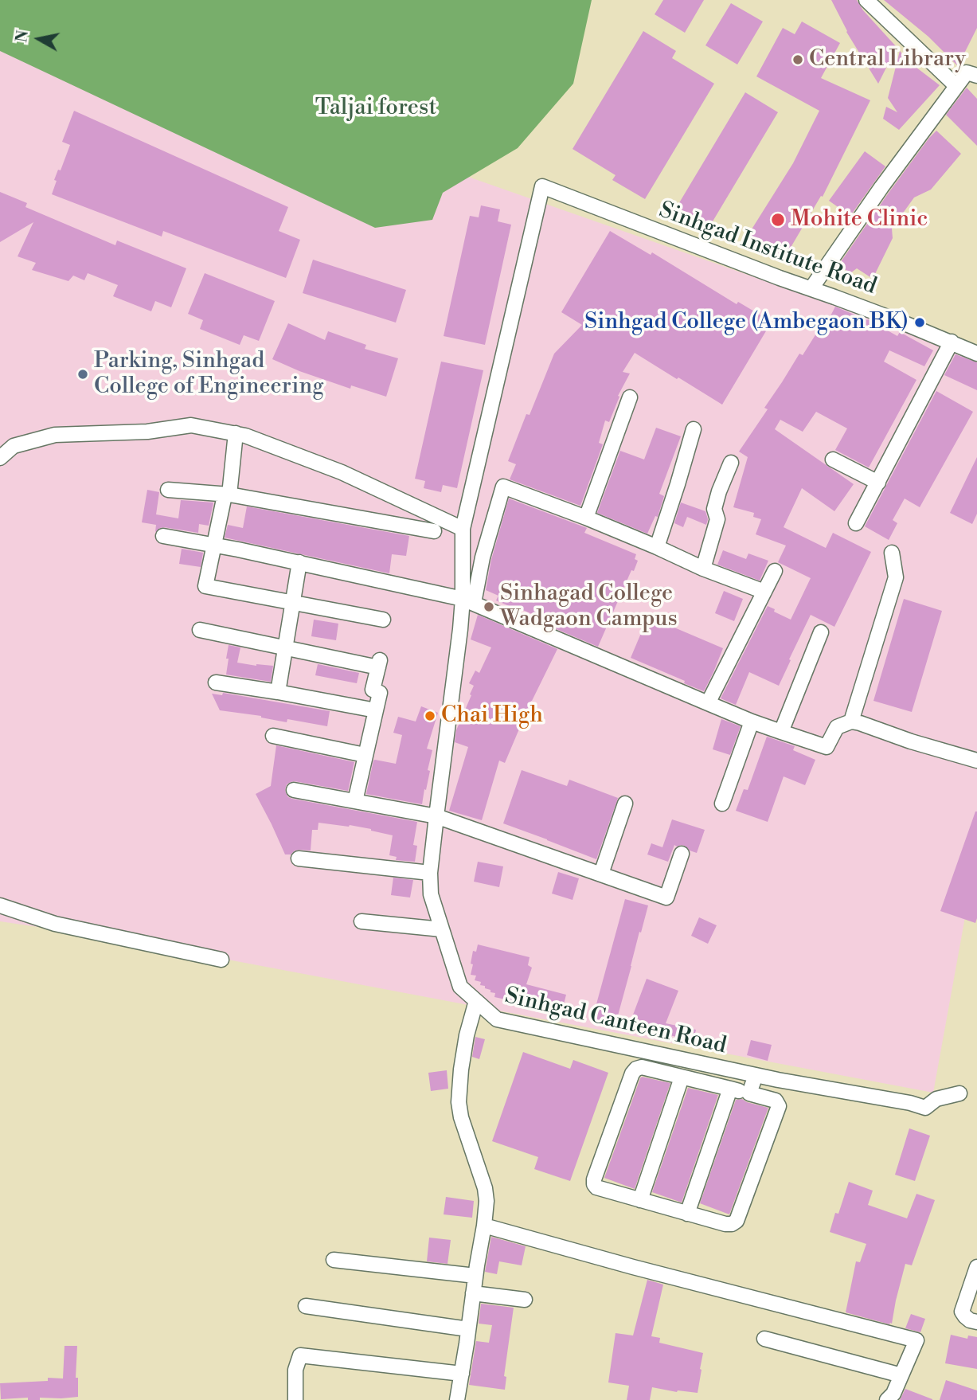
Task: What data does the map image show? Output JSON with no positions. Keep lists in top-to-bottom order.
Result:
{
  "streets": {
    "street": ["Sinhgad Institute Road", "Sinhgad Canteen Road"]
  },
  "parks": ["Taljai forest"],
  "places": [
    "Central Library",
    "Mohite Clinic",
    "Sinhgad College (Ambegaon BK)",
    "Parking, Sinhgad College of Engineering",
    "Sinhagad College Wadgaon Campus",
    "Chai High"
  ],
  "north": "left"
}
